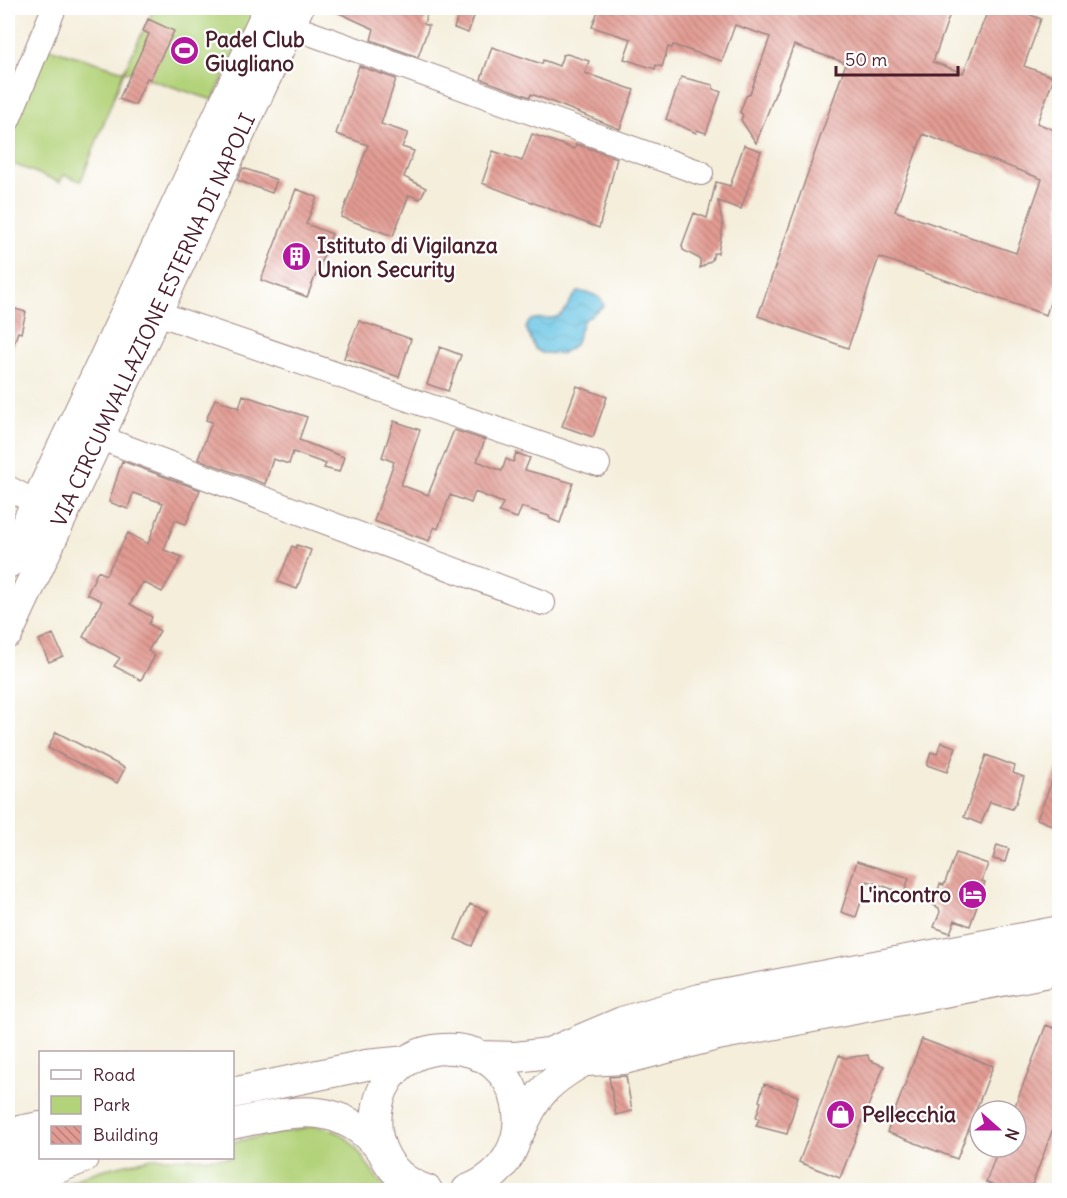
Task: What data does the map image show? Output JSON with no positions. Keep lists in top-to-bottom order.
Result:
{
  "streets": {
    "main road": ["VIA CIRCUMVALLAZIONE ESTERNA DI NAPOLI"]
  },
  "places": {
    "sports": ["Padel Club Giugliano"],
    "building": ["Istituto di Vigilanza Union Security"],
    "hotel": ["L'incontro"],
    "shop": ["Pellecchia"]
  },
  "legend": ["Road", "Park", "Building"],
  "scale_bar": "50 m",
  "north": "right"
}
